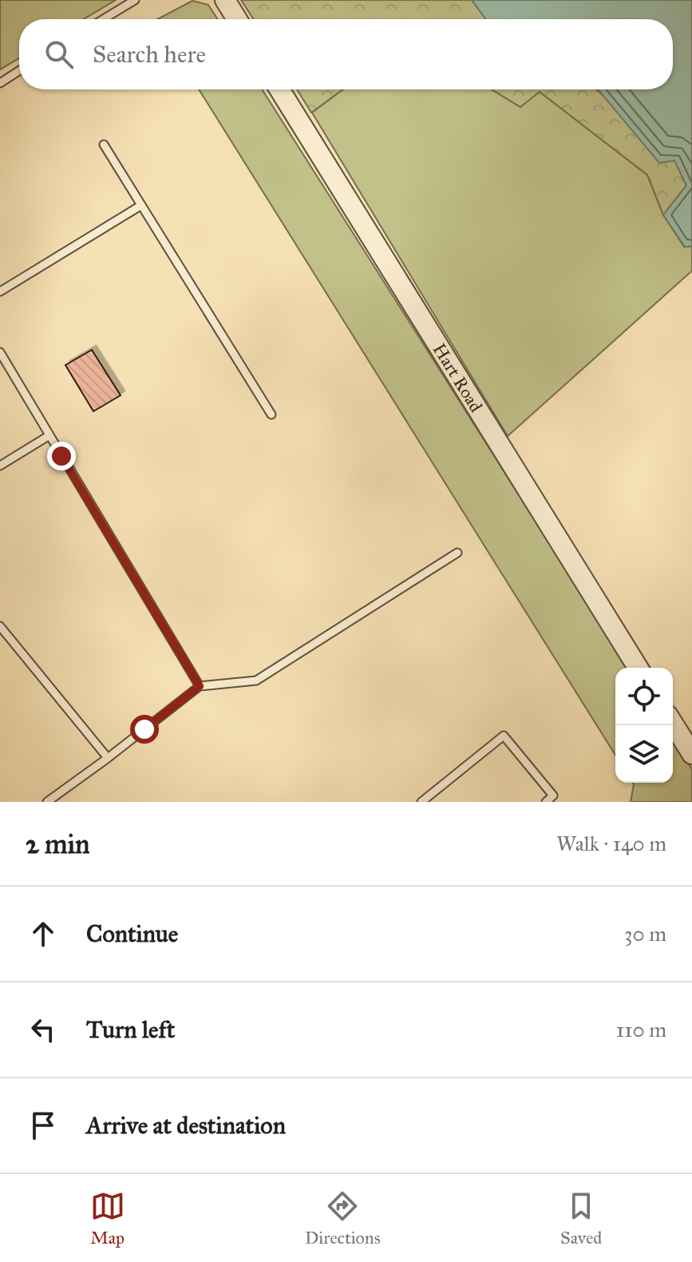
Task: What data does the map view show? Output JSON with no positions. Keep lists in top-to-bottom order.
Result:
{
  "streets": {
    "street": ["Hart Road"]
  },
  "page": {
    "search": "Search here",
    "heading": ["2 min", "Walk · 140 m"],
    "list": [
      ["Continue", "30 m"],
      ["Turn left", "110 m"],
      "Arrive at destination"
    ],
    "nav": ["Map", "Directions", "Saved"]
  }
}
